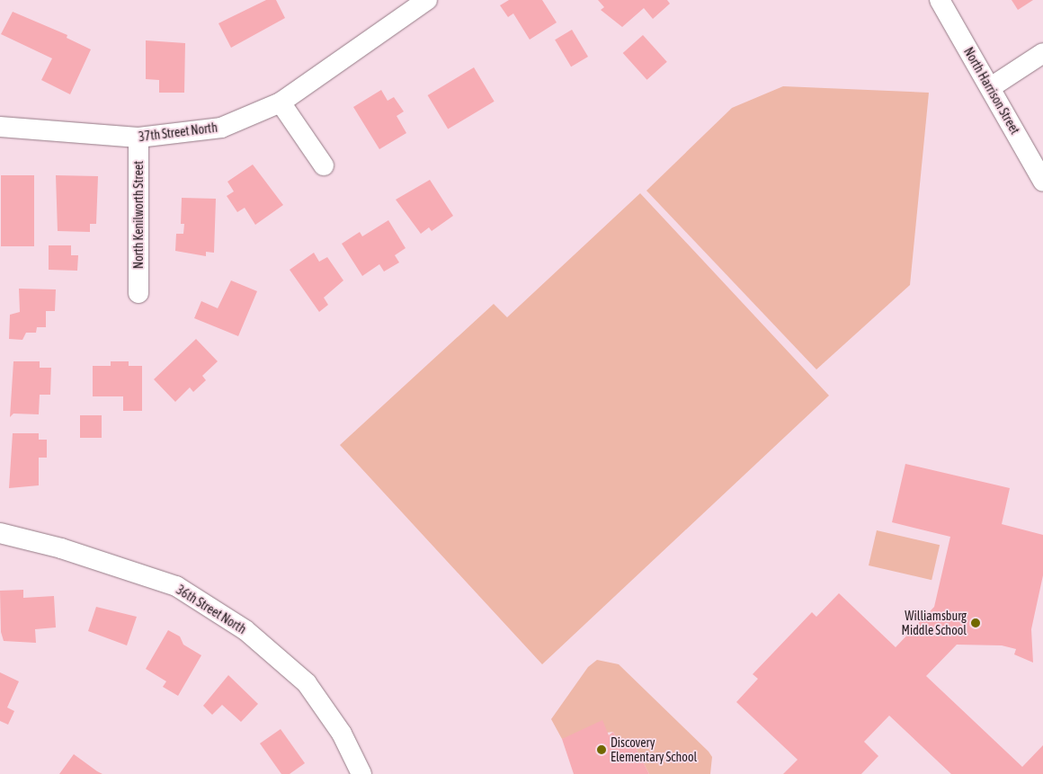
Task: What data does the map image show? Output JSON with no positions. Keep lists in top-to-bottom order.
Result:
{
  "streets": {
    "street": [
      "North Harrison Street",
      "37th Street North",
      "North Kenilworth Street",
      "36th Street North"
    ]
  },
  "crossings": [
    ["37th Street North", "North Kenilworth Street"]
  ],
  "places": ["Williamsburg Middle School", "Discovery Elementary School"]
}
